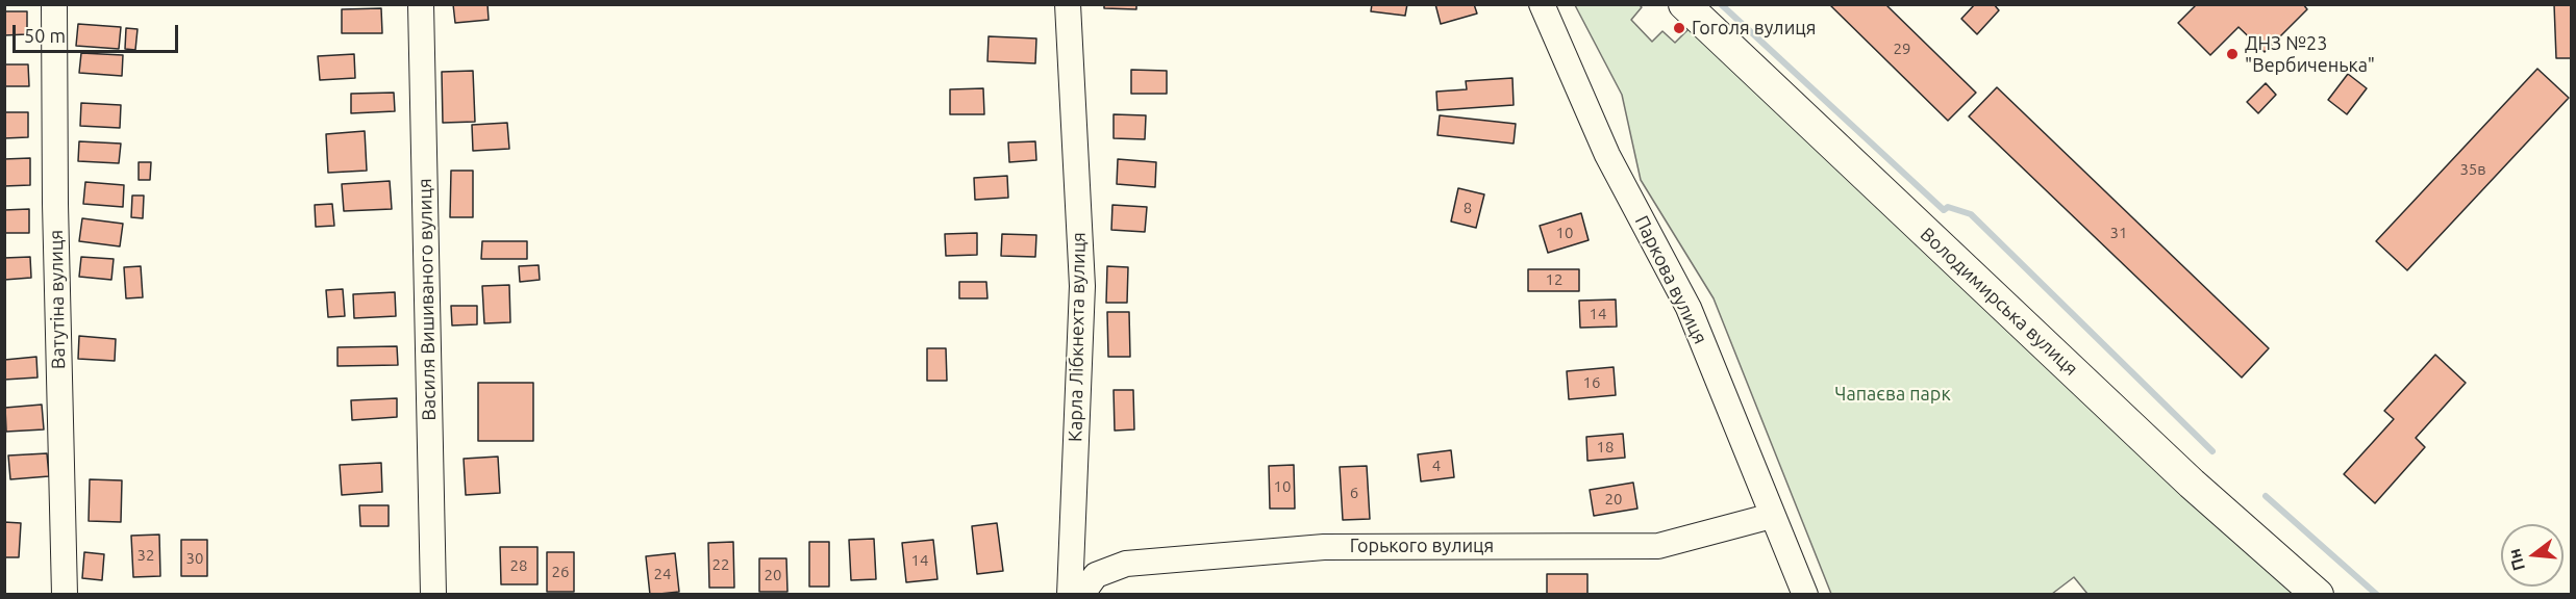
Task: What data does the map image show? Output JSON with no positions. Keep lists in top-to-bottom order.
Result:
{
  "streets": {
    "main road": ["Володимирська вулиця"],
    "street": [
      "Паркова вулиця",
      "Ватутіна вулиця",
      "Василя Вишиваного вулиця",
      "Карла Лібкнехта вулиця",
      "Горького вулиця"
    ]
  },
  "crossings": [
    ["Паркова вулиця", "Горького вулиця"]
  ],
  "parks": ["Чапаєва парк"],
  "places": ["Гоголя вулиця", "ДНЗ №23 \"Вербиченька\""],
  "house_numbers": [
    "29",
    "35в",
    "8",
    "10",
    "31",
    "12",
    "14",
    "16",
    "18",
    "4",
    "10",
    "6",
    "20",
    "32",
    "30",
    "14",
    "22",
    "28",
    "26",
    "24",
    "20"
  ],
  "scale_bar": "50 m",
  "north": "left"
}
